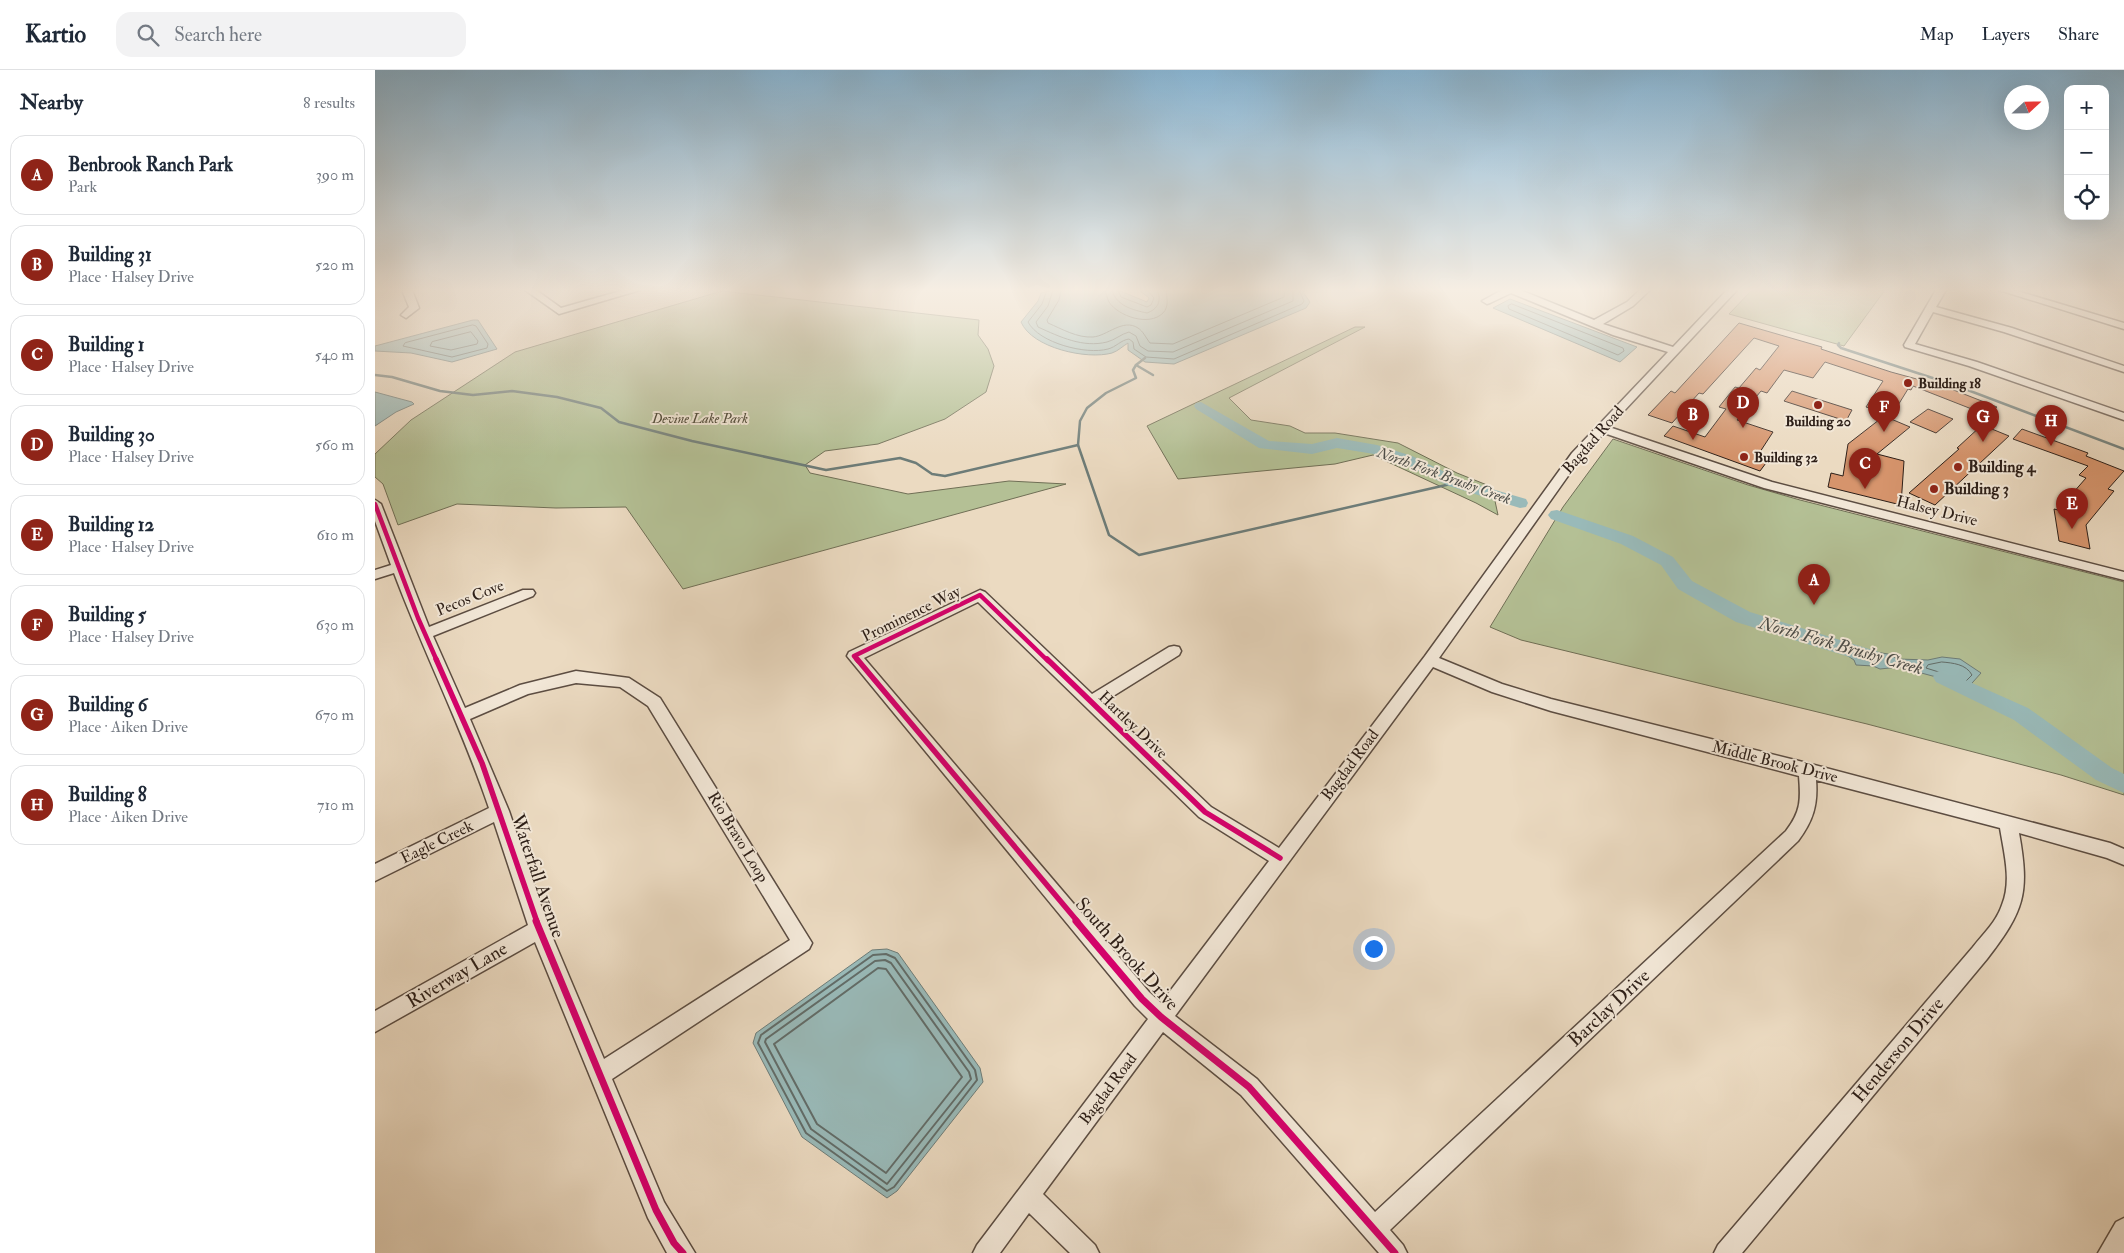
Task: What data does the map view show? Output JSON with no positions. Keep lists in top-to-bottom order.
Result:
{
  "streets": {
    "street": [
      "Bagdad Road",
      "Halsey Drive",
      "Pecos Cove",
      "Prominence Way",
      "Hartley Drive",
      "Middle Brook Drive",
      "Rio Bravo Loop",
      "Eagle Creek",
      "Waterfall Avenue",
      "South Brook Drive",
      "Riverway Lane",
      "Barclay Drive",
      "Henderson Drive"
    ]
  },
  "crossings": [
    ["Bagdad Road", "Halsey Drive"],
    ["Bagdad Road", "Hartley Drive"],
    ["Bagdad Road", "Middle Brook Drive"],
    ["Bagdad Road", "South Brook Drive"],
    ["Pecos Cove", "Waterfall Avenue"],
    ["Prominence Way", "Hartley Drive"],
    ["Prominence Way", "South Brook Drive"],
    ["Middle Brook Drive", "Barclay Drive"],
    ["Middle Brook Drive", "Henderson Drive"],
    ["Rio Bravo Loop", "Waterfall Avenue"],
    ["Eagle Creek", "Waterfall Avenue"],
    ["Waterfall Avenue", "Riverway Lane"],
    ["South Brook Drive", "Barclay Drive"]
  ],
  "water": ["North Fork Brushy Creek"],
  "parks": ["Devine Lake Park"],
  "places": [
    "Building 18",
    "Building 20",
    "Building 32",
    "Building 4",
    "Building 3"
  ],
  "north": "right",
  "page": {
    "header": "Kartio",
    "search": "Search here",
    "nav": ["Map", "Layers", "Share"],
    "heading": ["Nearby", "8 results"],
    "map_buttons": ["+", "−"],
    "list": [
      {
        "mark": "A",
        "name": "Benbrook Ranch Park",
        "note": "Park",
        "value": "390 m"
      },
      {
        "mark": "B",
        "name": "Building 31",
        "note": "Place · Halsey Drive",
        "value": "520 m"
      },
      {
        "mark": "C",
        "name": "Building 1",
        "note": "Place · Halsey Drive",
        "value": "540 m"
      },
      {
        "mark": "D",
        "name": "Building 30",
        "note": "Place · Halsey Drive",
        "value": "560 m"
      },
      {
        "mark": "E",
        "name": "Building 12",
        "note": "Place · Halsey Drive",
        "value": "610 m"
      },
      {
        "mark": "F",
        "name": "Building 5",
        "note": "Place · Halsey Drive",
        "value": "630 m"
      },
      {
        "mark": "G",
        "name": "Building 6",
        "note": "Place · Aiken Drive",
        "value": "670 m"
      },
      {
        "mark": "H",
        "name": "Building 8",
        "note": "Place · Aiken Drive",
        "value": "710 m"
      }
    ],
    "pins": [
      "D",
      "F",
      "B",
      "G",
      "H",
      "C",
      "E",
      "A"
    ]
  }
}
